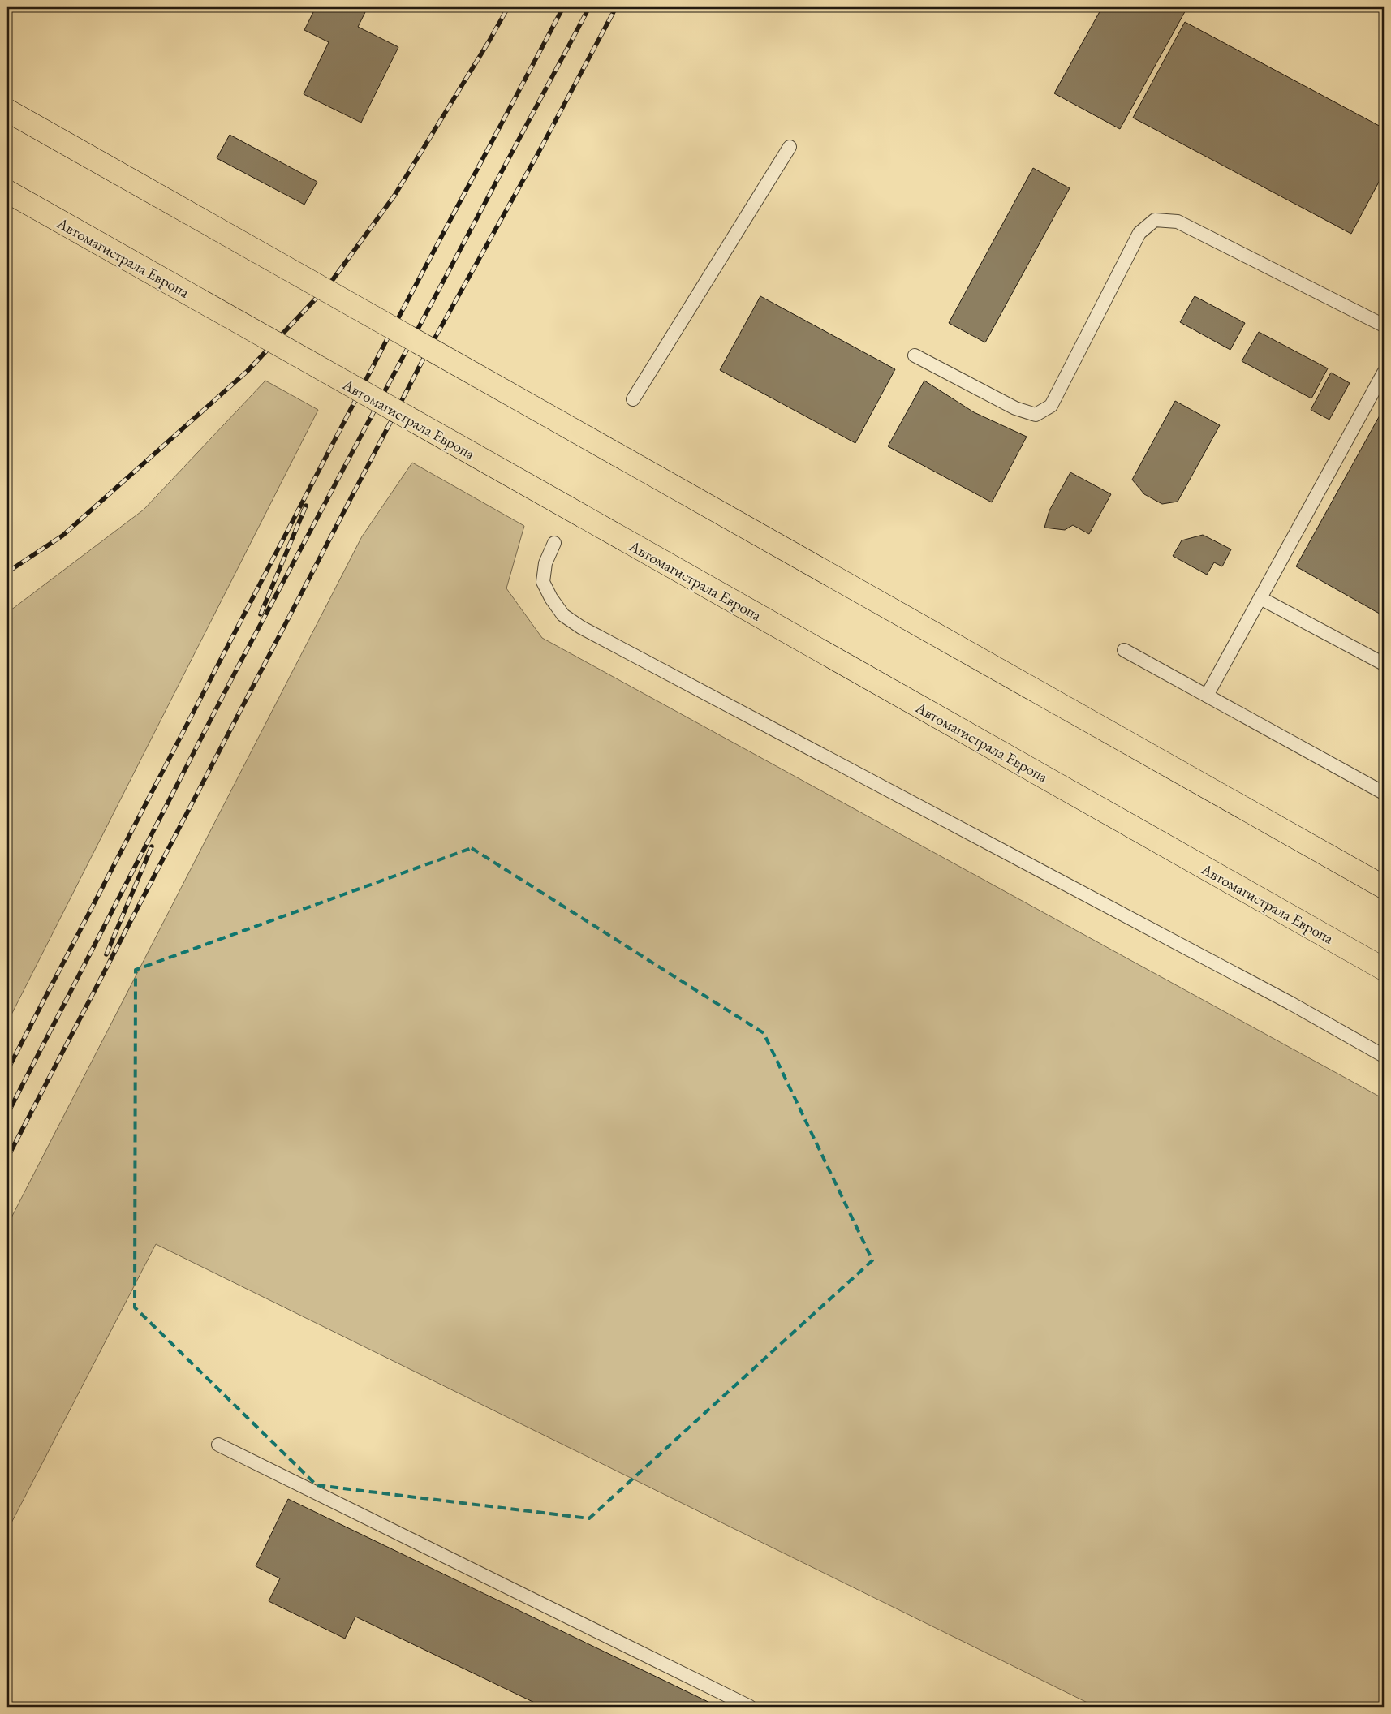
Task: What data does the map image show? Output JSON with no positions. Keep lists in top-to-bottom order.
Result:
{
  "streets": {
    "highway": ["Автомагистрала Европа"]
  }
}
